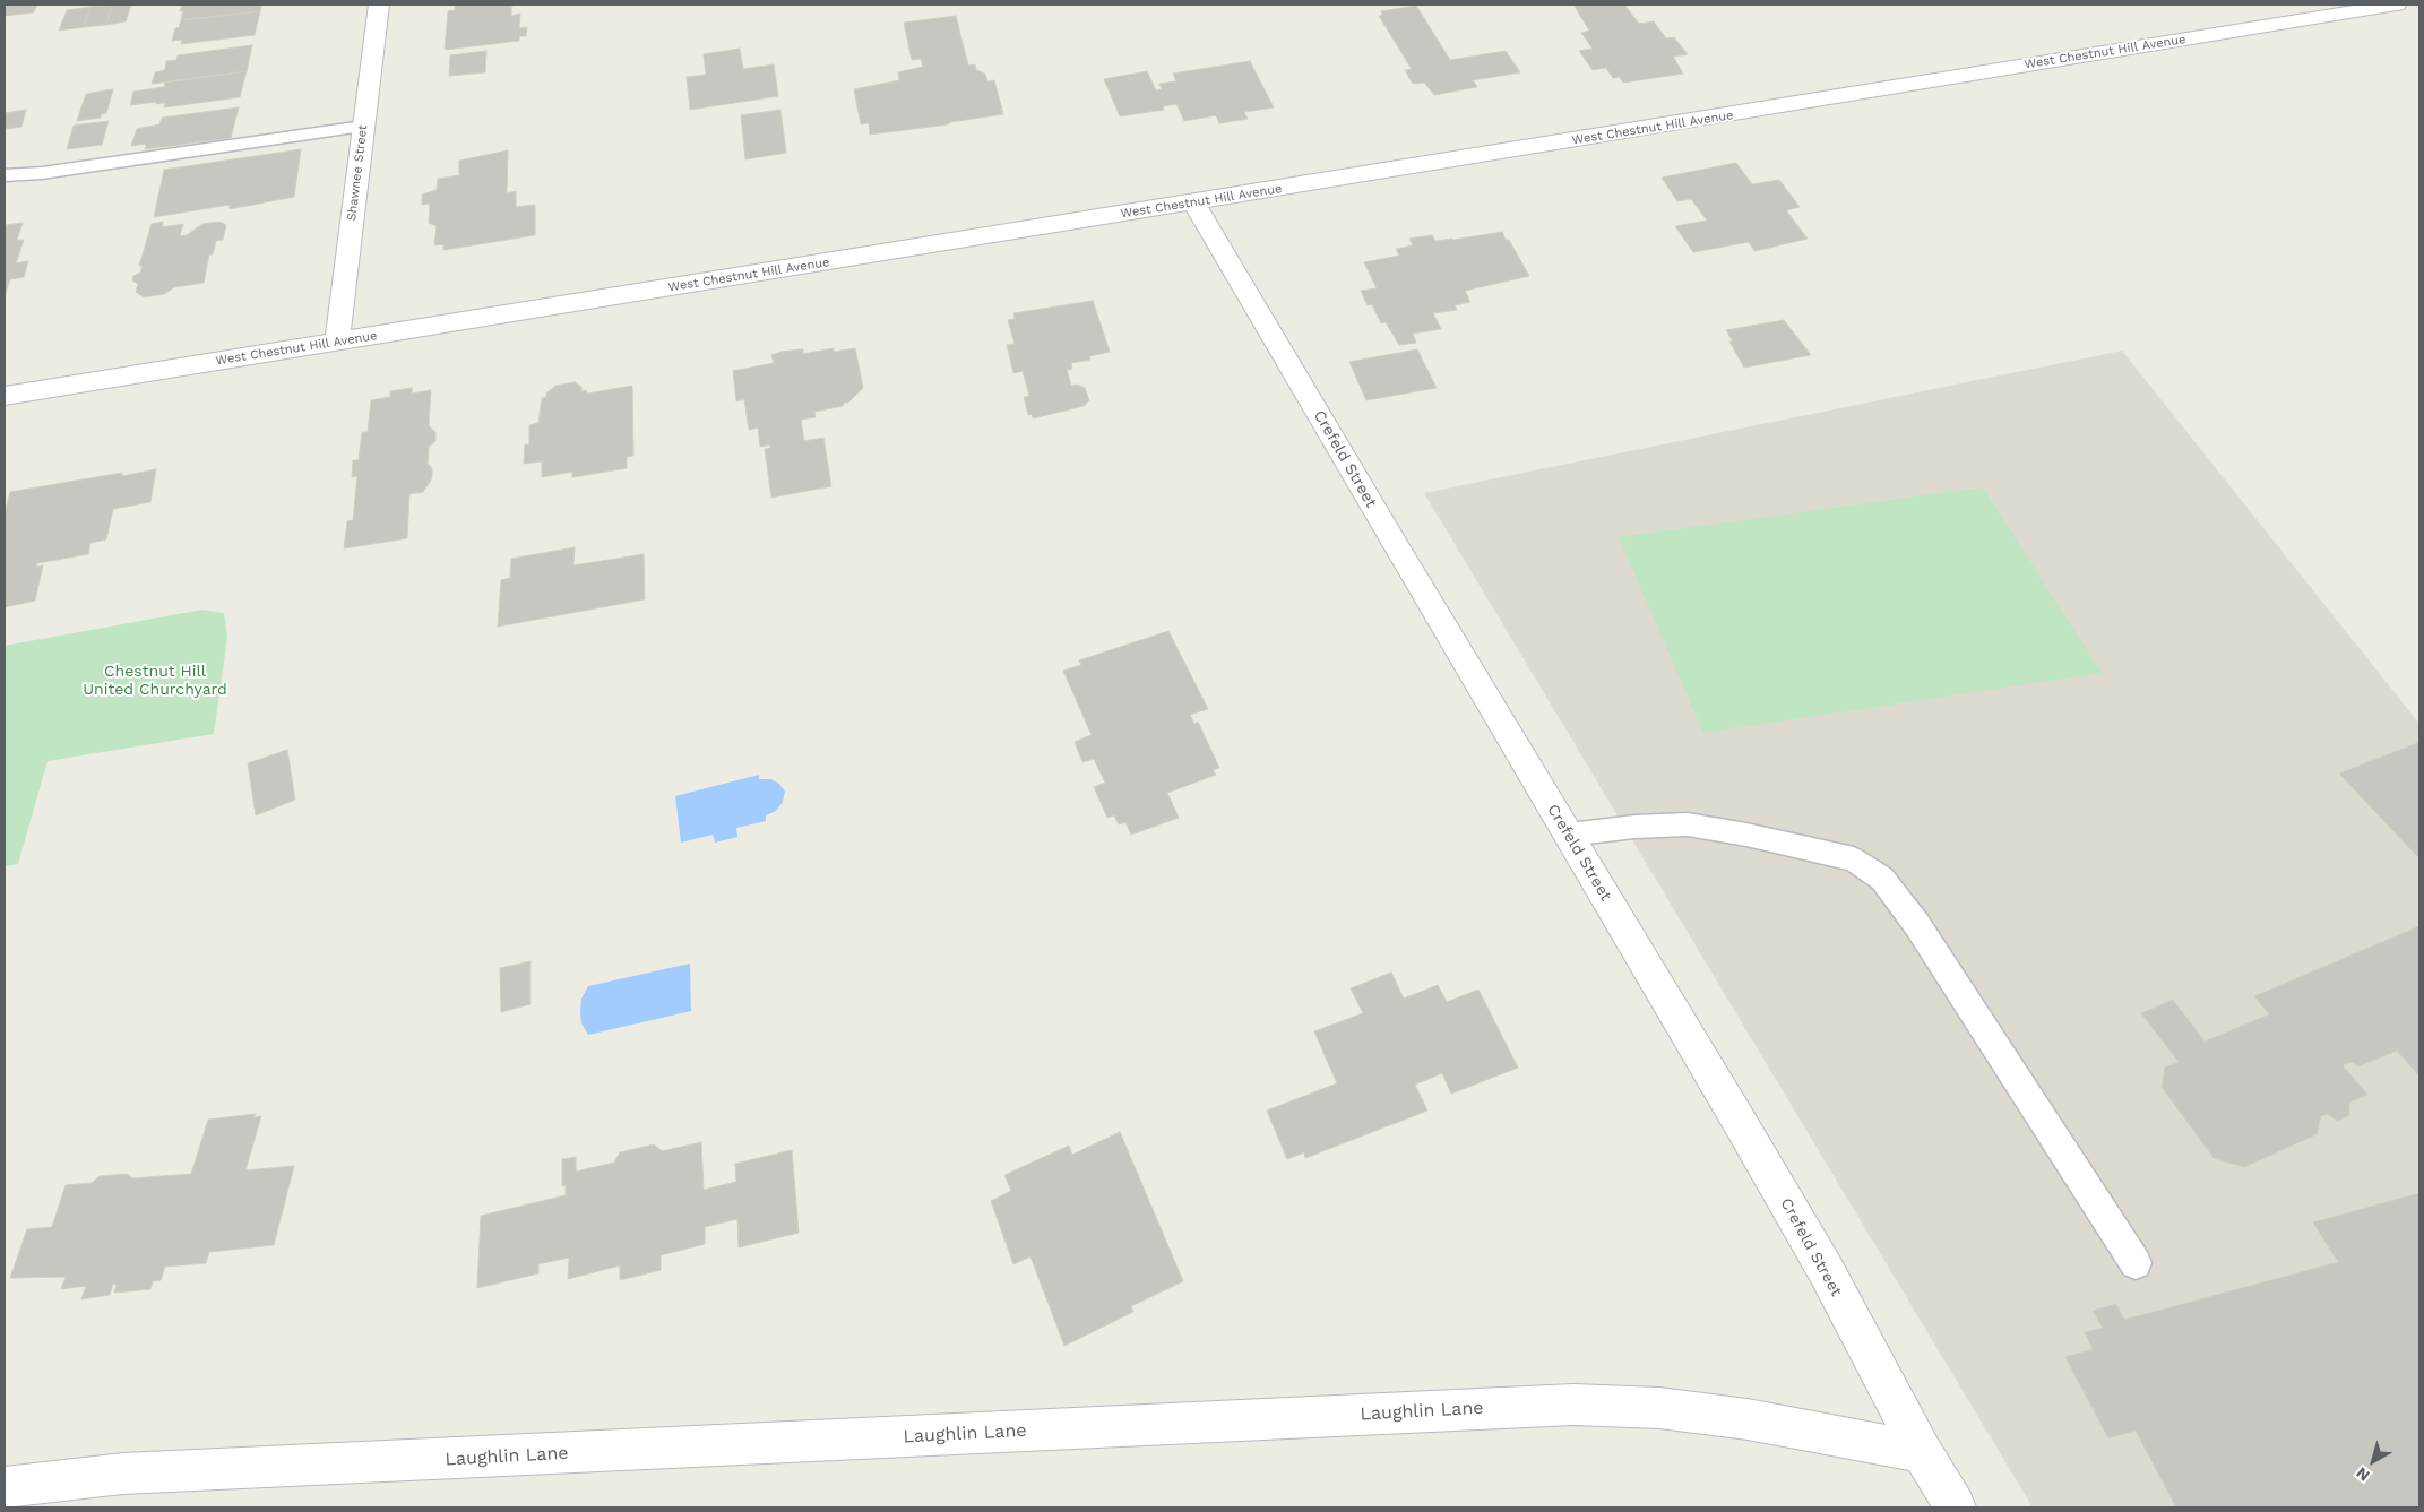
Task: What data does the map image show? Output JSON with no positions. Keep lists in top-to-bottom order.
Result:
{
  "streets": {
    "street": [
      "West Chestnut Hill Avenue",
      "Shawnee Street",
      "Crefeld Street",
      "Laughlin Lane"
    ]
  },
  "crossings": [
    ["West Chestnut Hill Avenue", "Shawnee Street"],
    ["West Chestnut Hill Avenue", "Crefeld Street"],
    ["Crefeld Street", "Laughlin Lane"]
  ],
  "parks": ["Chestnut Hill United Churchyard"],
  "north": "bottom left"
}
